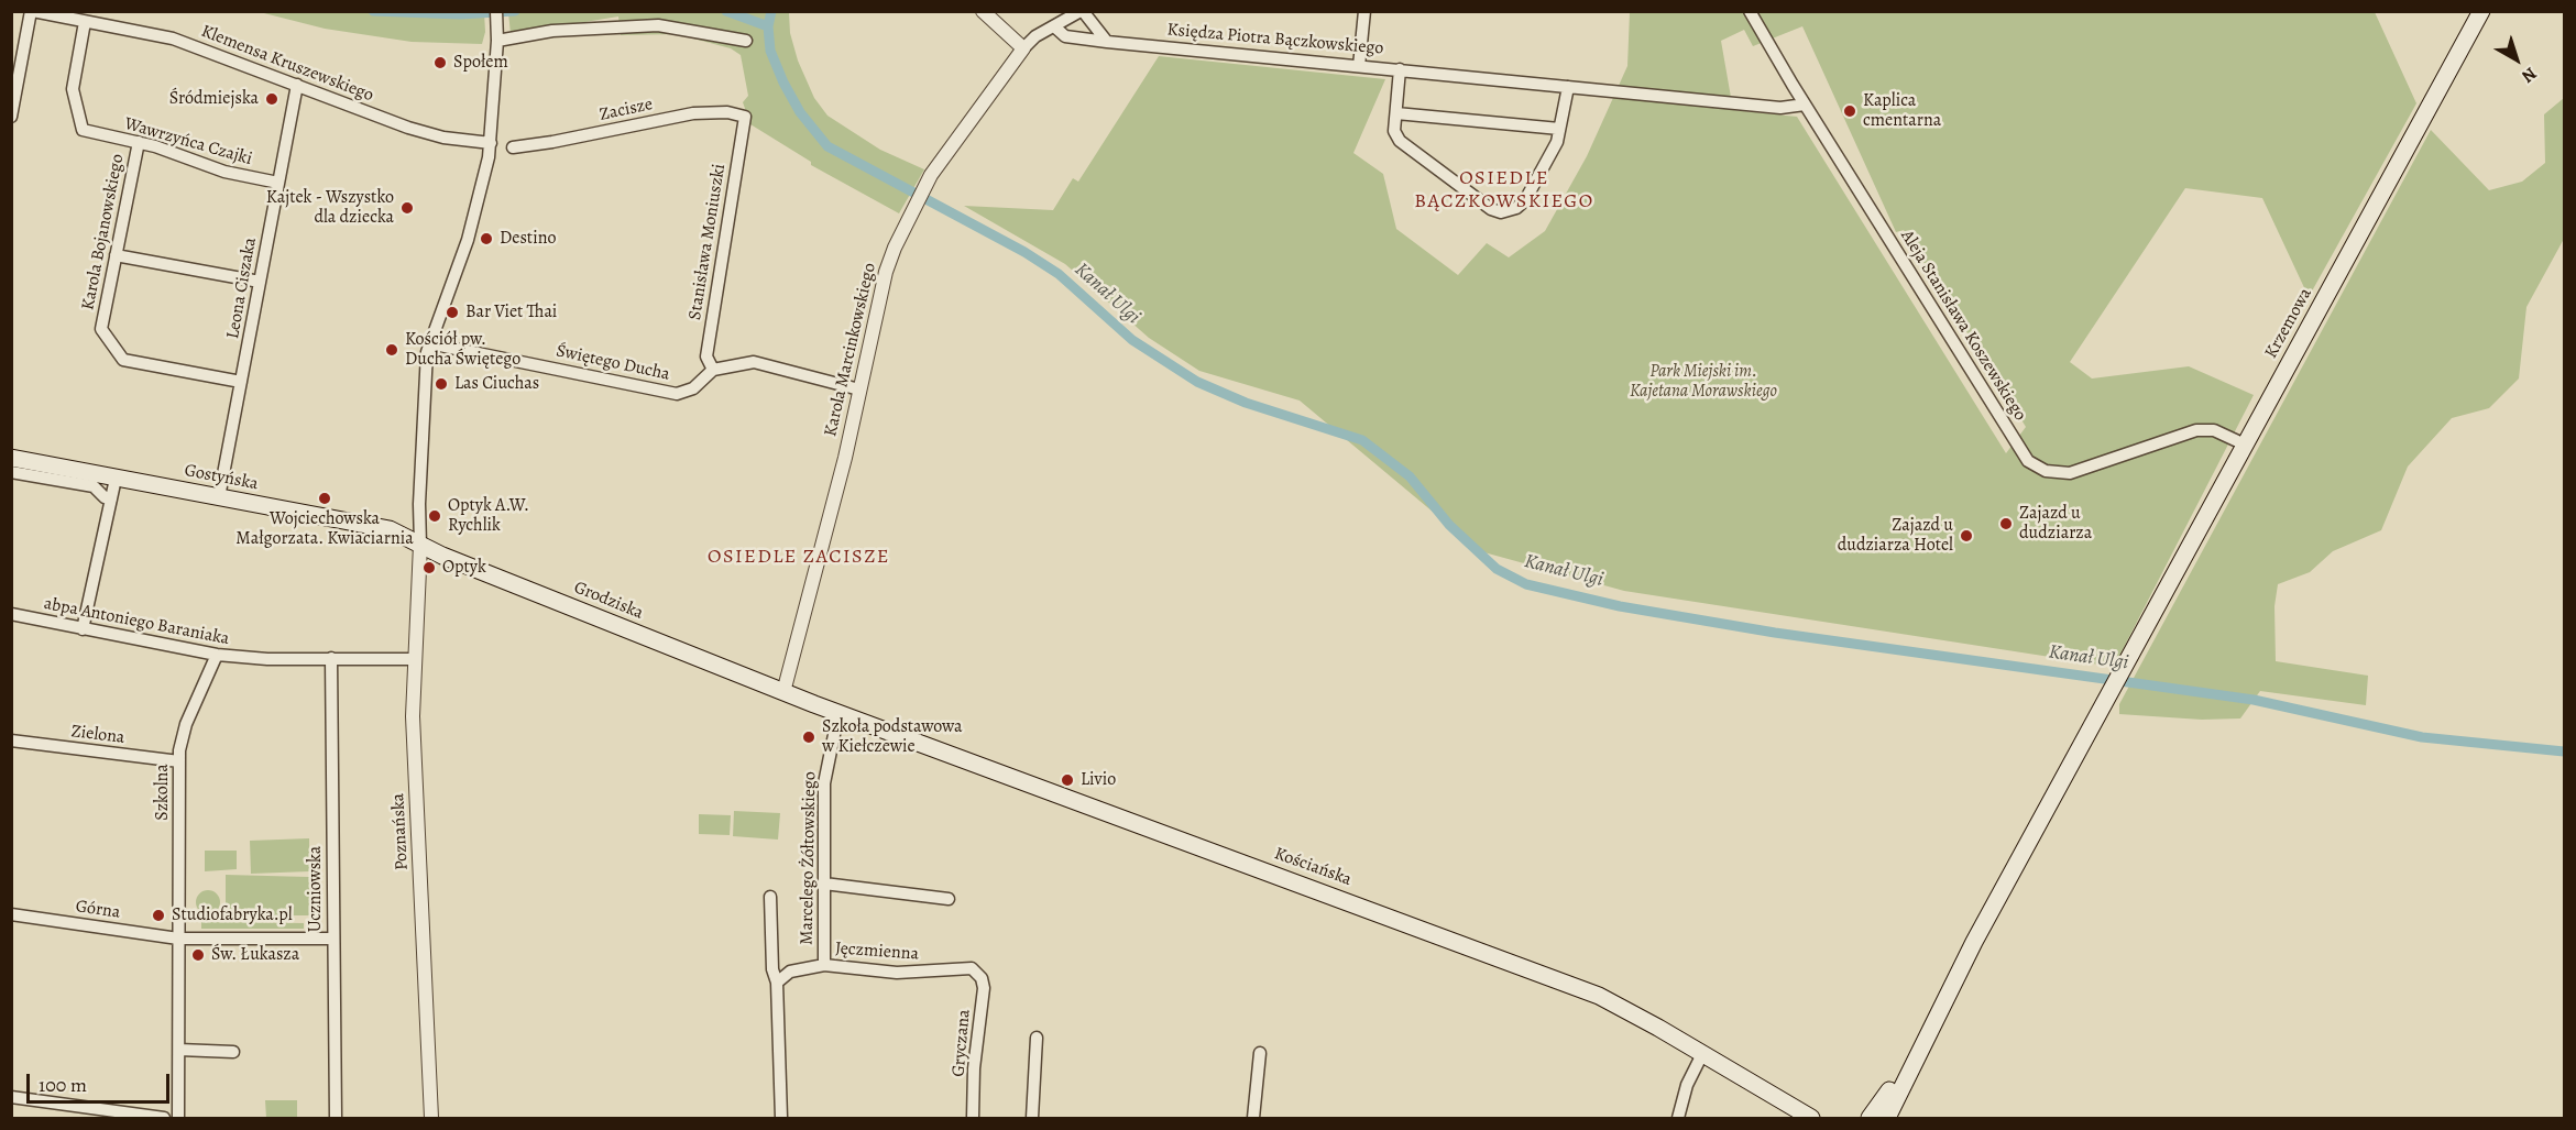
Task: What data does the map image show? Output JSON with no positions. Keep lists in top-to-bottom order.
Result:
{
  "streets": {
    "main road": [
      "Krzemowa",
      "Gostyńska",
      "Grodziska",
      "Kościańska"
    ],
    "street": [
      "Księdza Piotra Bączkowskiego",
      "Klemensa Kruszewskiego",
      "Zacisze",
      "Wawrzyńca Czajki",
      "Karola Bojanowskiego",
      "Stanisława Moniuszki",
      "Leona Ciszaka",
      "Aleja Stanisława Koszewskiego",
      "Karola Marcinkowskiego",
      "Świętego Ducha",
      "abpa Antoniego Baraniaka",
      "Zielona",
      "Szkolna",
      "Poznańska",
      "Marcelego Żółtowskiego",
      "Uczniowska",
      "Górna",
      "Jęczmienna",
      "Gryczana"
    ]
  },
  "crossings": [
    ["Księdza Piotra Bączkowskiego", "Aleja Stanisława Koszewskiego"],
    ["Klemensa Kruszewskiego", "Wawrzyńca Czajki"],
    ["Klemensa Kruszewskiego", "Leona Ciszaka"],
    ["Zacisze", "Stanisława Moniuszki"],
    ["Wawrzyńca Czajki", "Karola Bojanowskiego"],
    ["Wawrzyńca Czajki", "Leona Ciszaka"],
    ["Karola Bojanowskiego", "Leona Ciszaka"],
    ["Stanisława Moniuszki", "Świętego Ducha"],
    ["Leona Ciszaka", "Gostyńska"],
    ["Krzemowa", "Aleja Stanisława Koszewskiego"],
    ["Karola Marcinkowskiego", "Świętego Ducha"],
    ["Karola Marcinkowskiego", "Grodziska"],
    ["Karola Marcinkowskiego", "Kościańska"],
    ["Gostyńska", "Grodziska"],
    ["Gostyńska", "Poznańska"],
    ["Grodziska", "Poznańska"],
    ["Grodziska", "Kościańska"],
    ["abpa Antoniego Baraniaka", "Szkolna"],
    ["abpa Antoniego Baraniaka", "Poznańska"],
    ["abpa Antoniego Baraniaka", "Uczniowska"],
    ["Zielona", "Szkolna"],
    ["Szkolna", "Górna"],
    ["Marcelego Żółtowskiego", "Kościańska"],
    ["Marcelego Żółtowskiego", "Jęczmienna"],
    ["Jęczmienna", "Gryczana"]
  ],
  "districts": ["OSIEDLE BĄCZKOWSKIEGO", "OSIEDLE ZACISZE"],
  "water": ["Kanał Ulgi"],
  "parks": ["Park Miejski im. Kajetana Morawskiego"],
  "places": [
    "Społem",
    "Śródmiejska",
    "Kaplica cmentarna",
    "Kajtek - Wszystko dla dziecka",
    "Destino",
    "Bar Viet Thai",
    "Kościół pw. Ducha Świętego",
    "Las Ciuchas",
    "Wojciechowska Małgorzata. Kwiaciarnia",
    "Optyk A.W. Rychlik",
    "Zajazd u dudziarza",
    "Zajazd u dudziarza Hotel",
    "Optyk",
    "Szkoła podstawowa w Kiełczewie",
    "Livio",
    "Studiofabryka.pl",
    "Św. Łukasza"
  ],
  "scale_bar": "100 m",
  "north": "bottom right"
}
